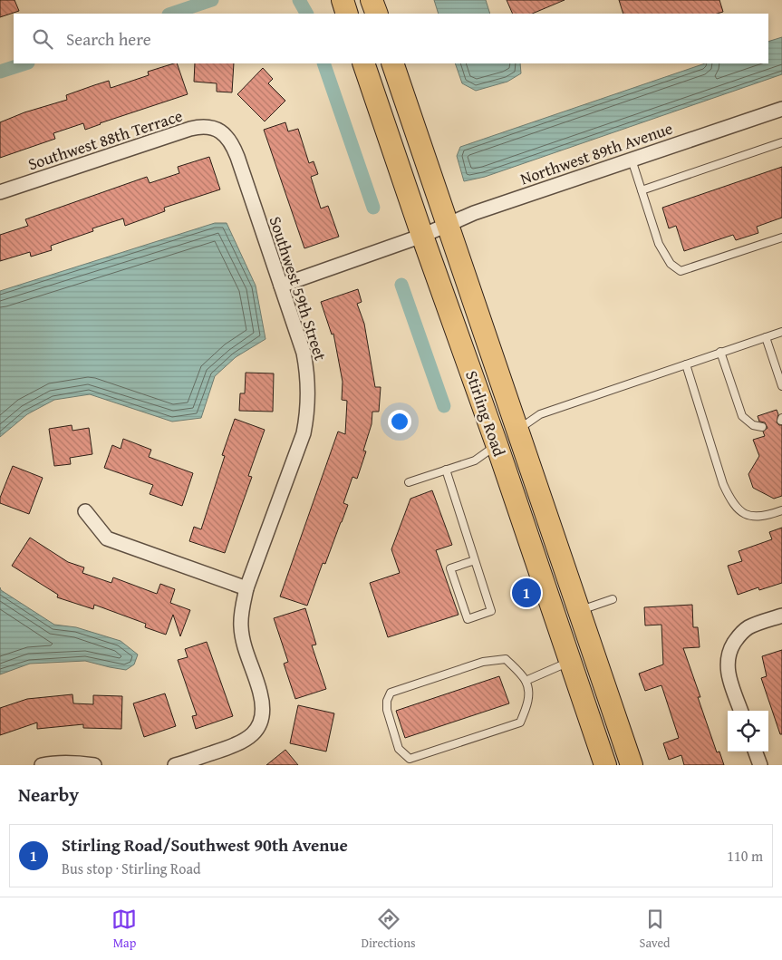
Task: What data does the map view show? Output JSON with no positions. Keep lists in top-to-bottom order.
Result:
{
  "streets": {
    "main road": ["Stirling Road"],
    "street": ["Southwest 88th Terrace", "Northwest 89th Avenue", "Southwest 59th Street"]
  },
  "crossings": [
    ["Southwest 88th Terrace", "Southwest 59th Street"],
    ["Northwest 89th Avenue", "Southwest 59th Street"],
    ["Northwest 89th Avenue", "Stirling Road"]
  ],
  "page": {
    "search": "Search here",
    "pins": "1",
    "heading": "Nearby",
    "list": [
      {
        "mark": "1",
        "name": "Stirling Road/Southwest 90th Avenue",
        "note": "Bus stop · Stirling Road",
        "value": "110 m"
      }
    ],
    "nav": ["Map", "Directions", "Saved"]
  }
}
